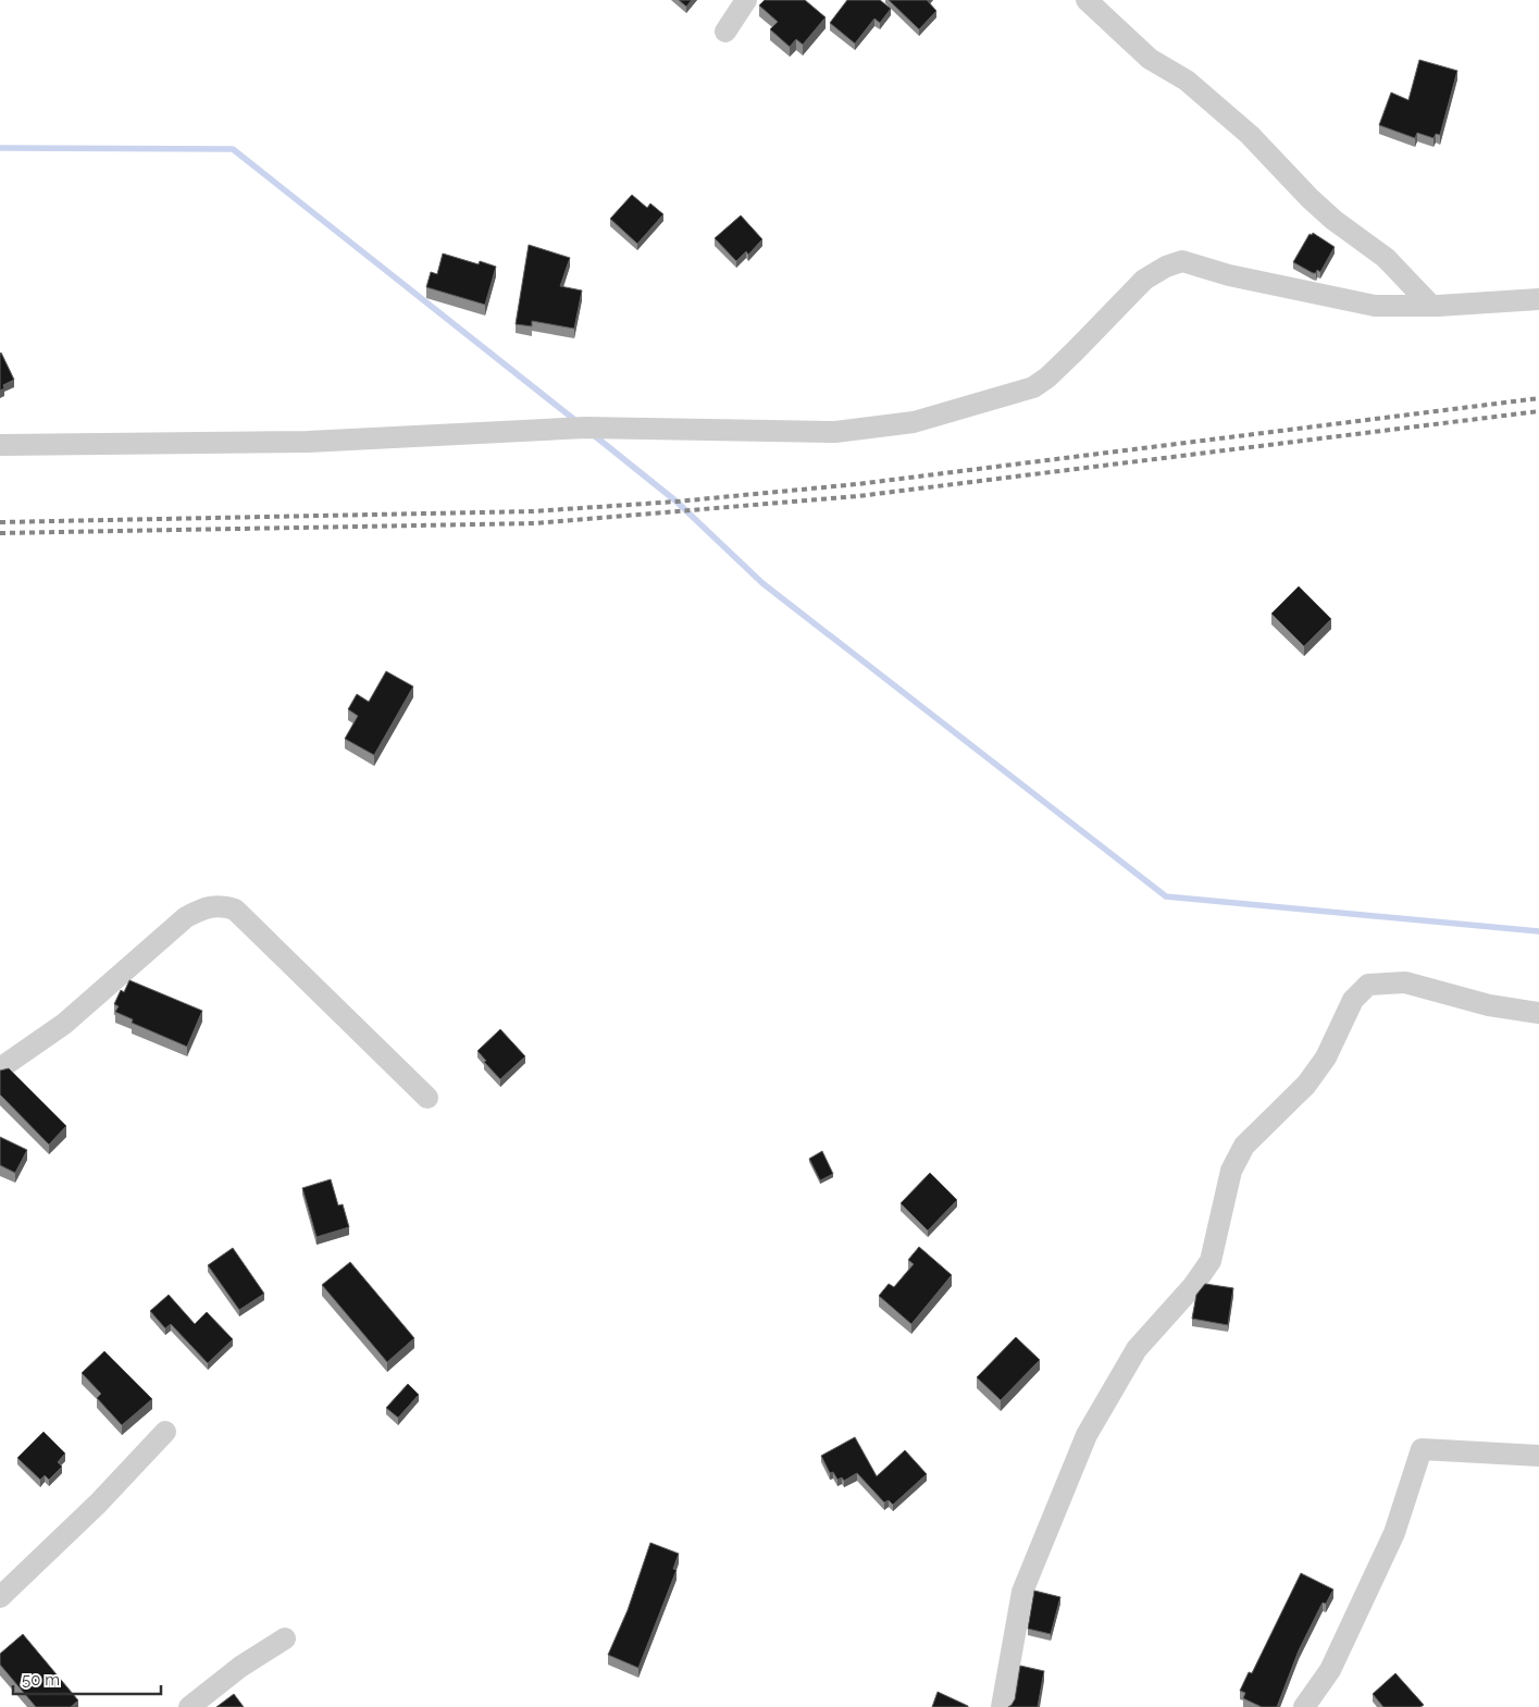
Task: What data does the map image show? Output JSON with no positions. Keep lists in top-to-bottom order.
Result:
{
  "scale_bar": "50 m"
}
